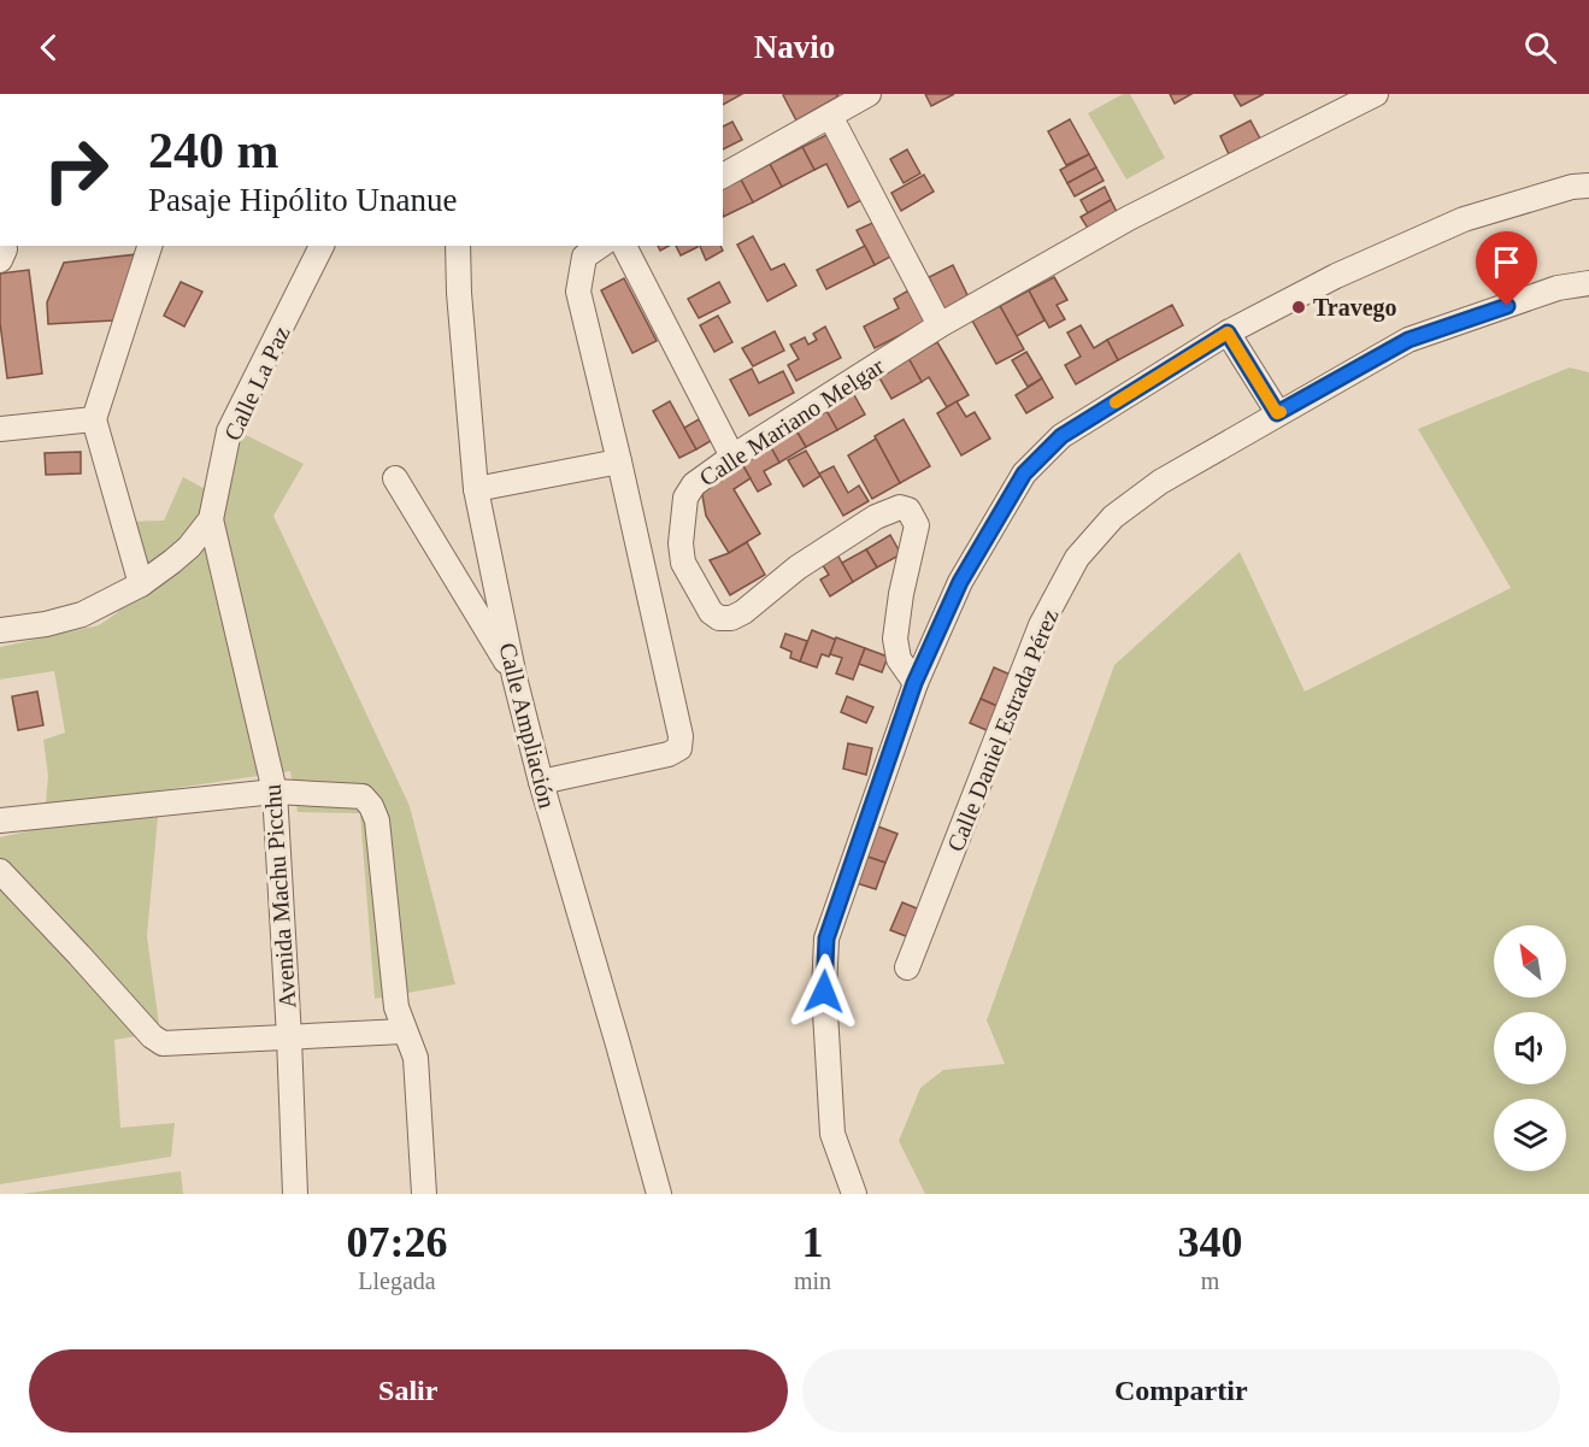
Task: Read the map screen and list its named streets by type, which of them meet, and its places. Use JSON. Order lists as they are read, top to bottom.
{
  "streets": {
    "street": [
      "Calle La Paz",
      "Calle Mariano Melgar",
      "Calle Ampliación",
      "Calle Daniel Estrada Pérez",
      "Avenida Machu Picchu"
    ]
  },
  "crossings": [
    ["Calle La Paz", "Avenida Machu Picchu"]
  ],
  "places": ["Travego"],
  "north": "top left",
  "page": {
    "header": "Navio",
    "turn": ["240 m", "Pasaje Hipólito Unanue"],
    "eta": [
      "07:26",
      "Llegada",
      "1",
      "min",
      "340",
      "m"
    ],
    "buttons": ["Salir", "Compartir"]
  }
}
